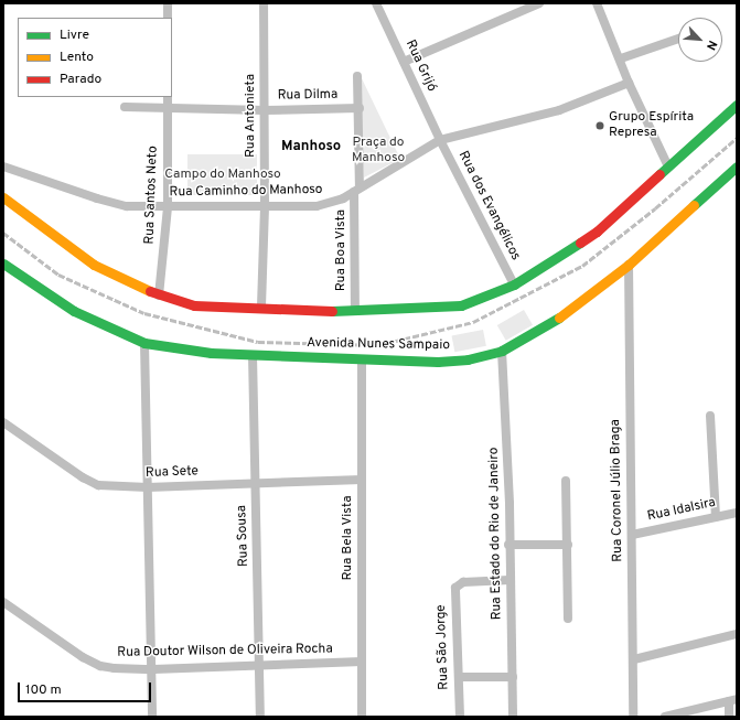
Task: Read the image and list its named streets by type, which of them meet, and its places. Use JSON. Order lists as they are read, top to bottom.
{
  "streets": {
    "street": [
      "Rua Grijó",
      "Rua Dilma",
      "Rua Antonieta",
      "Rua Caminho do Manhoso",
      "Rua Santos Neto",
      "Rua dos Evangélicos",
      "Rua Boa Vista",
      "Avenida Nunes Sampaio",
      "Rua Sete",
      "Rua Coronel Júlio Braga",
      "Rua Idalsira",
      "Rua Estado do Rio de Janeiro",
      "Rua Sousa",
      "Rua Bela Vista",
      "Rua São Jorge",
      "Rua Doutor Wilson de Oliveira Rocha"
    ]
  },
  "crossings": [
    ["Rua Grijó", "Rua Caminho do Manhoso"],
    ["Rua Grijó", "Rua dos Evangélicos"],
    ["Rua Dilma", "Rua Antonieta"],
    ["Rua Dilma", "Rua Santos Neto"],
    ["Rua Dilma", "Rua Boa Vista"],
    ["Rua Antonieta", "Rua Caminho do Manhoso"],
    ["Rua Caminho do Manhoso", "Rua Santos Neto"],
    ["Rua Caminho do Manhoso", "Rua dos Evangélicos"],
    ["Rua Caminho do Manhoso", "Rua Boa Vista"],
    ["Avenida Nunes Sampaio", "Rua Coronel Júlio Braga"],
    ["Avenida Nunes Sampaio", "Rua Estado do Rio de Janeiro"],
    ["Avenida Nunes Sampaio", "Rua Sousa"],
    ["Avenida Nunes Sampaio", "Rua Bela Vista"],
    ["Rua Sete", "Rua Sousa"],
    ["Rua Sete", "Rua Bela Vista"],
    ["Rua Coronel Júlio Braga", "Rua Idalsira"],
    ["Rua Estado do Rio de Janeiro", "Rua São Jorge"],
    ["Rua Sousa", "Rua Doutor Wilson de Oliveira Rocha"],
    ["Rua Bela Vista", "Rua Doutor Wilson de Oliveira Rocha"]
  ],
  "districts": ["Manhoso"],
  "parks": ["Praça do Manhoso", "Campo do Manhoso"],
  "places": ["Grupo Espírita Represa"],
  "legend": ["Livre", "Lento", "Parado"],
  "scale_bar": "100 m",
  "north": "bottom right"
}
